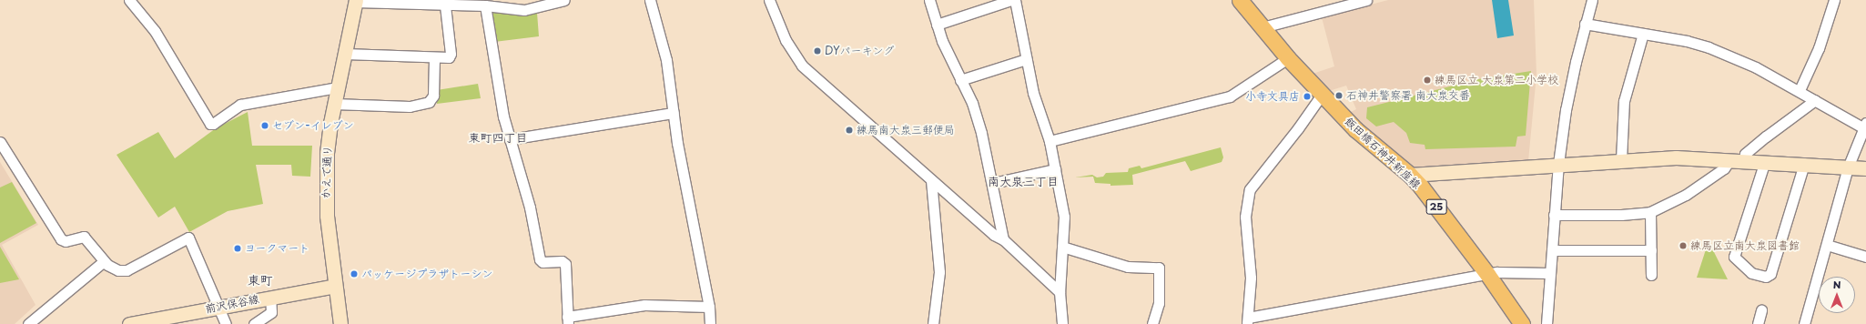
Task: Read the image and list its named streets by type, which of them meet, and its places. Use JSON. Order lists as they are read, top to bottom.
{
  "streets": {
    "main road": ["飯田橋石神井新座線", "25"],
    "street": ["かえで通り", "前沢保谷線"]
  },
  "crossings": [
    ["飯田橋石神井新座線", "25"],
    ["かえで通り", "前沢保谷線"]
  ],
  "districts": ["東町四丁目", "南大泉三丁目", "東町"],
  "places": [
    "DYパーキング",
    "練馬区立 大泉第二小学校",
    "石神井警察署 南大泉交番",
    "小寺文具店",
    "セブン-イレブン",
    "練馬南大泉三郵便局",
    "練馬区立南大泉図書館",
    "ヨークマート",
    "パッケージプラザトーシン"
  ],
  "north": "top"
}
